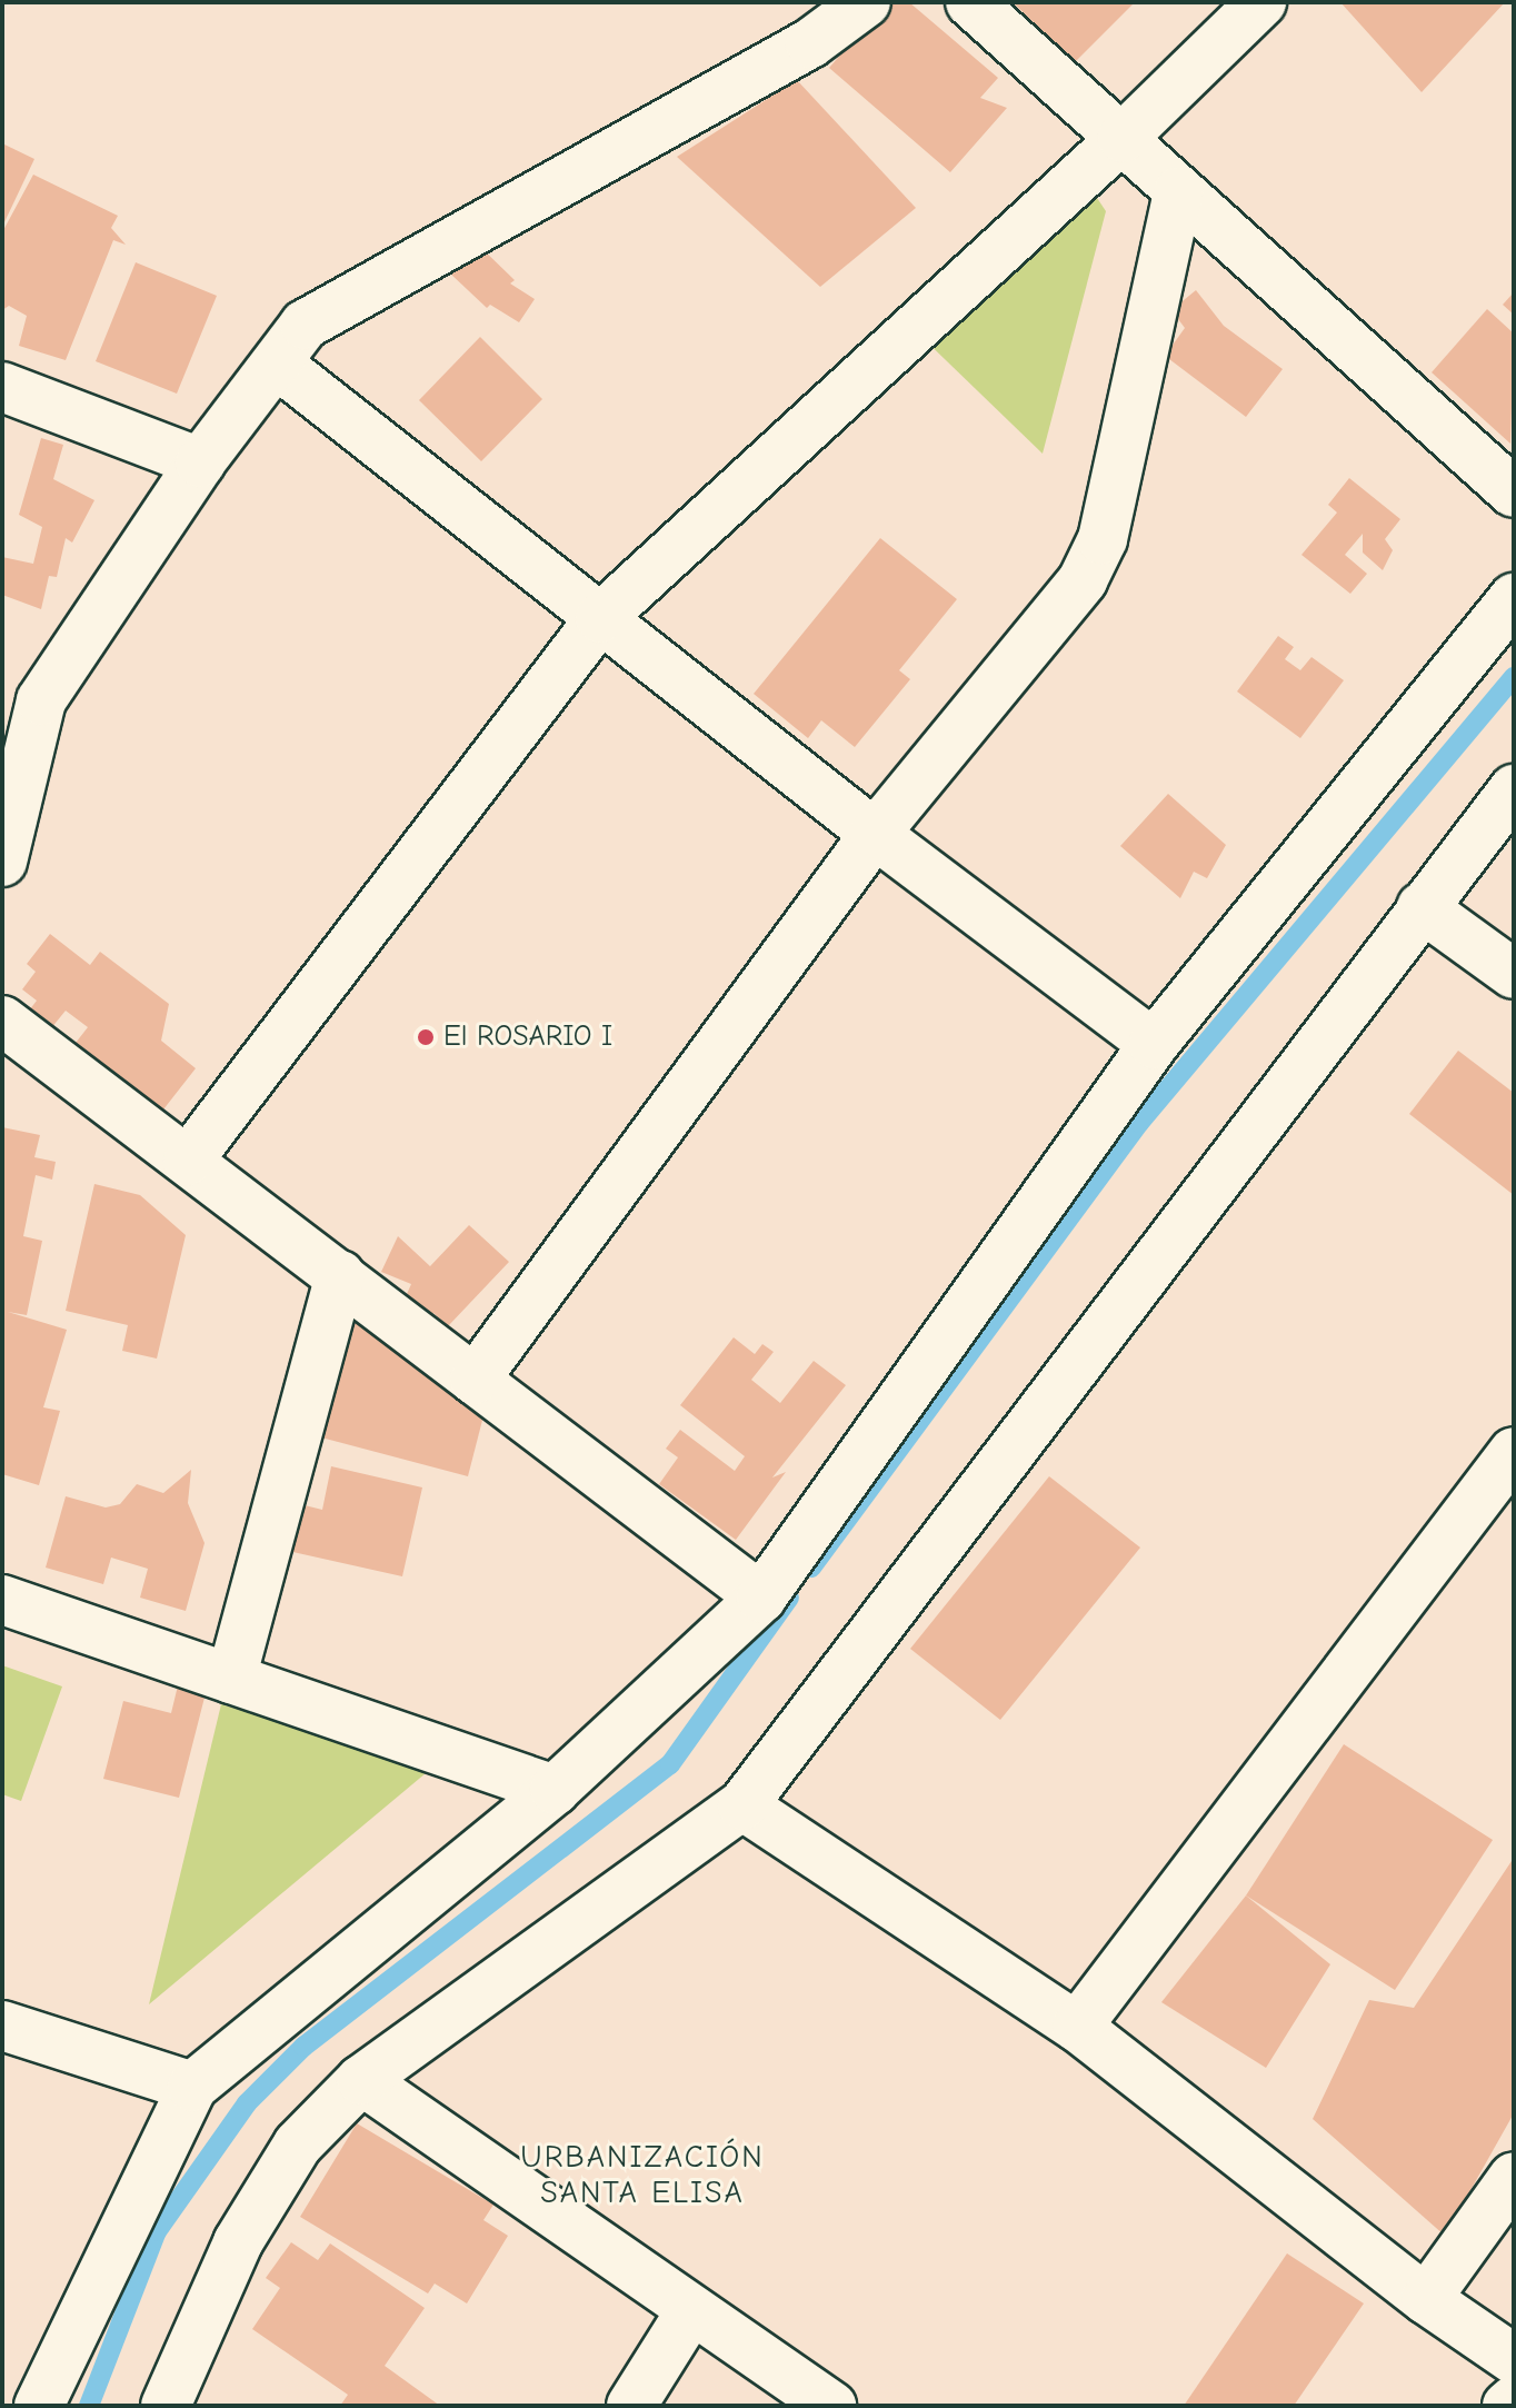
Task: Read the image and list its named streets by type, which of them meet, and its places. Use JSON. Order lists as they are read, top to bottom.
{
  "districts": ["URBANIZACIÓN SANTA ELISA"],
  "places": ["El ROSARIO I"]
}
